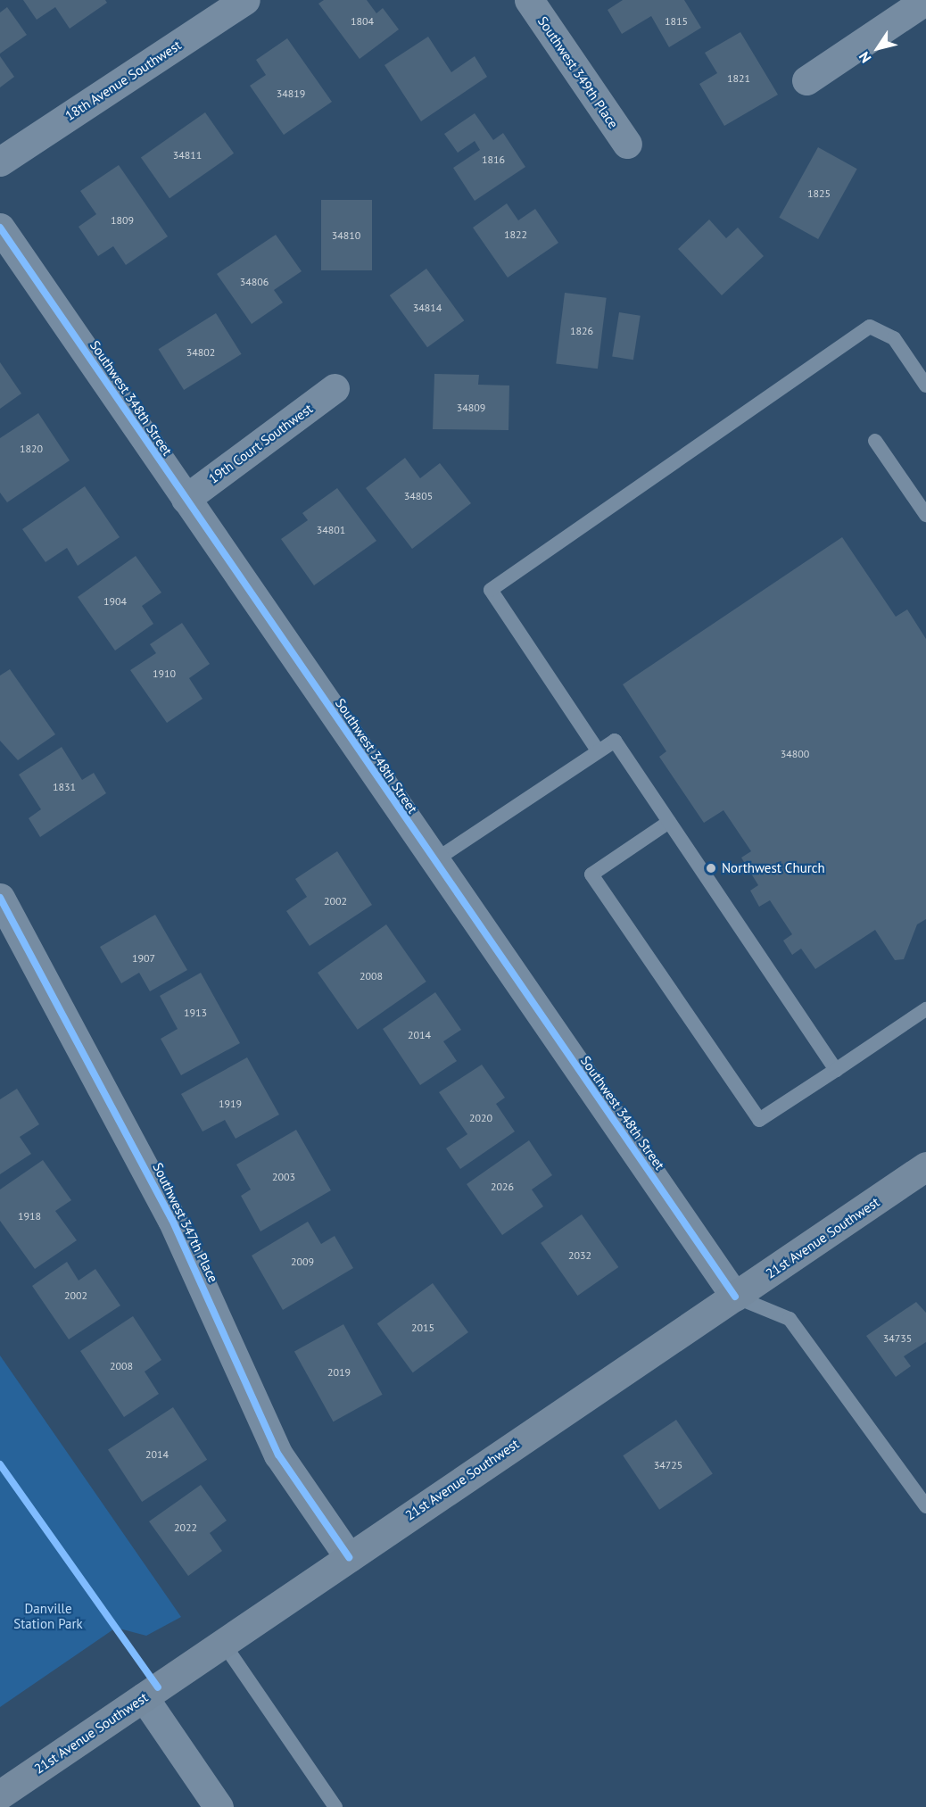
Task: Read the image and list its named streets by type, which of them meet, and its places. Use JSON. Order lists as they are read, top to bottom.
{
  "streets": {
    "main road": ["21st Avenue Southwest"],
    "street": [
      "Southwest 349th Place",
      "18th Avenue Southwest",
      "Southwest 348th Street",
      "19th Court Southwest",
      "Southwest 347th Place"
    ]
  },
  "crossings": [
    ["Southwest 348th Street", "19th Court Southwest"],
    ["Southwest 348th Street", "21st Avenue Southwest"],
    ["Southwest 347th Place", "21st Avenue Southwest"]
  ],
  "parks": ["Danville Station Park"],
  "places": ["Northwest Church"],
  "house_numbers": [
    "1804",
    "1815",
    "1821",
    "34819",
    "34811",
    "1816",
    "1825",
    "1809",
    "1822",
    "34810",
    "34806",
    "34814",
    "1826",
    "34802",
    "34809",
    "1820",
    "34805",
    "34801",
    "1904",
    "1910",
    "34800",
    "1831",
    "2002",
    "1907",
    "2008",
    "1913",
    "2014",
    "1919",
    "2020",
    "2003",
    "2026",
    "1918",
    "2032",
    "2009",
    "2002",
    "2015",
    "34735",
    "2008",
    "2019",
    "2014",
    "34725",
    "2022"
  ],
  "north": "bottom left"
}
